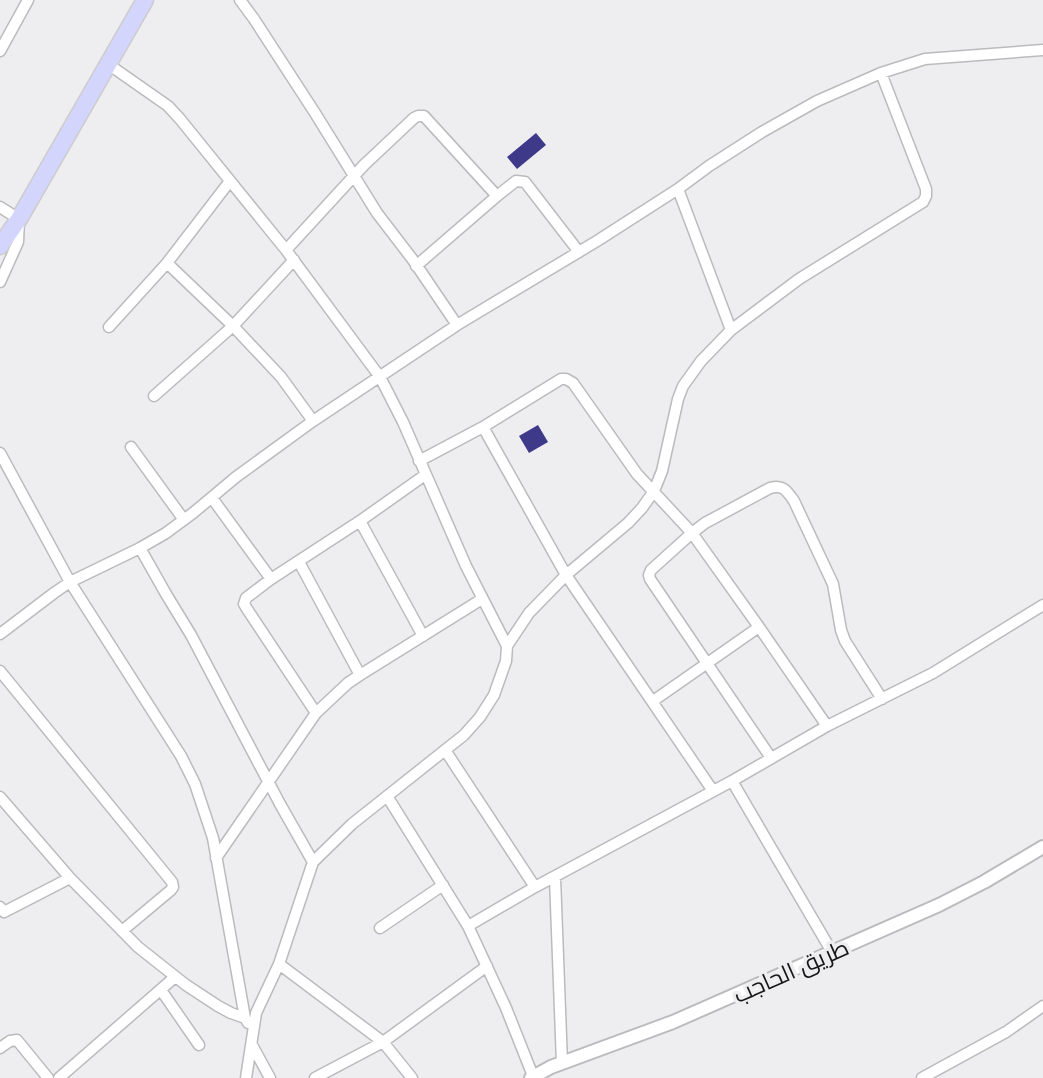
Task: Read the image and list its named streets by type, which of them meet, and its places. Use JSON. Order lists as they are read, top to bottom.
{
  "streets": {
    "street": ["طريق الحاجب"]
  }
}
